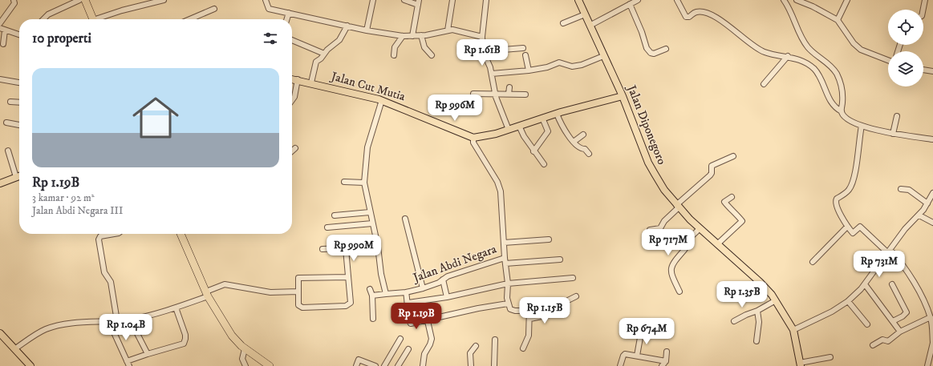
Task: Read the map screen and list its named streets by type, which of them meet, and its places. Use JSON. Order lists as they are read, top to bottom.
{
  "streets": {
    "main road": ["Jalan Cut Mutia", "Jalan Diponegoro"],
    "street": ["Jalan Abdi Negara"]
  },
  "crossings": [
    ["Jalan Cut Mutia", "Jalan Abdi Negara"]
  ],
  "page": {
    "heading": "10 properti",
    "price": [
      "Rp 1.61B",
      "Rp 996M",
      "Rp 717M",
      "Rp 990M",
      "Rp 731M",
      "Rp 1.35B",
      "Rp 1.15B",
      "Rp 1.19B",
      "Rp 1.04B",
      "Rp 674M"
    ],
    "list": [
      {
        "name": "Rp 1.19B",
        "note": "3 kamar · 92 m² · Jalan Abdi Negara III"
      }
    ]
  }
}
